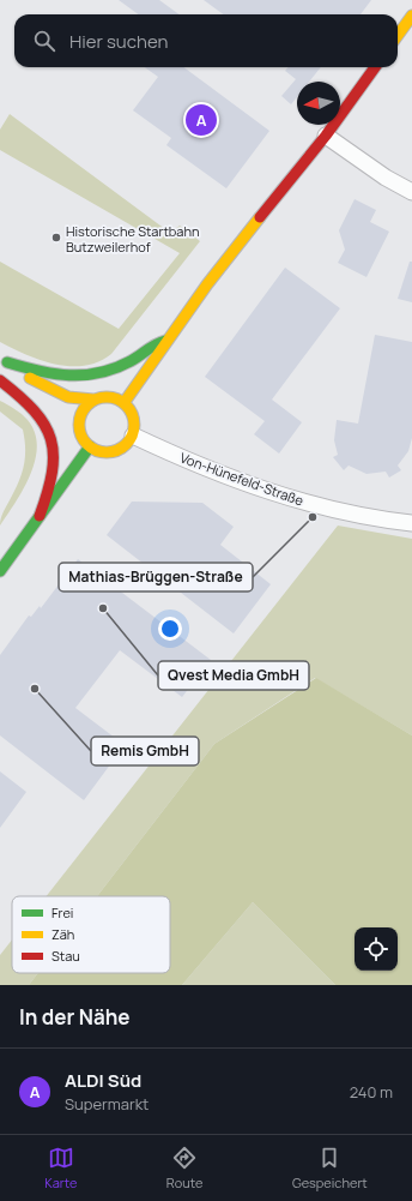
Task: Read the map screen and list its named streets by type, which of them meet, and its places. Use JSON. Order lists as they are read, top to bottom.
{
  "streets": {
    "street": ["Von-Hünefeld-Straße"]
  },
  "places": [
    "Historische Startbahn Butzweilerhof",
    "Mathias-Brüggen-Straße",
    "Qvest Media GmbH",
    "Remis GmbH"
  ],
  "legend": ["Frei", "Zäh", "Stau"],
  "north": "left",
  "page": {
    "search": "Hier suchen",
    "pins": "A",
    "heading": "In der Nähe",
    "list": [
      {
        "mark": "A",
        "name": "ALDI Süd",
        "note": "Supermarkt",
        "value": "240 m"
      }
    ],
    "nav": ["Karte", "Route", "Gespeichert"]
  }
}
